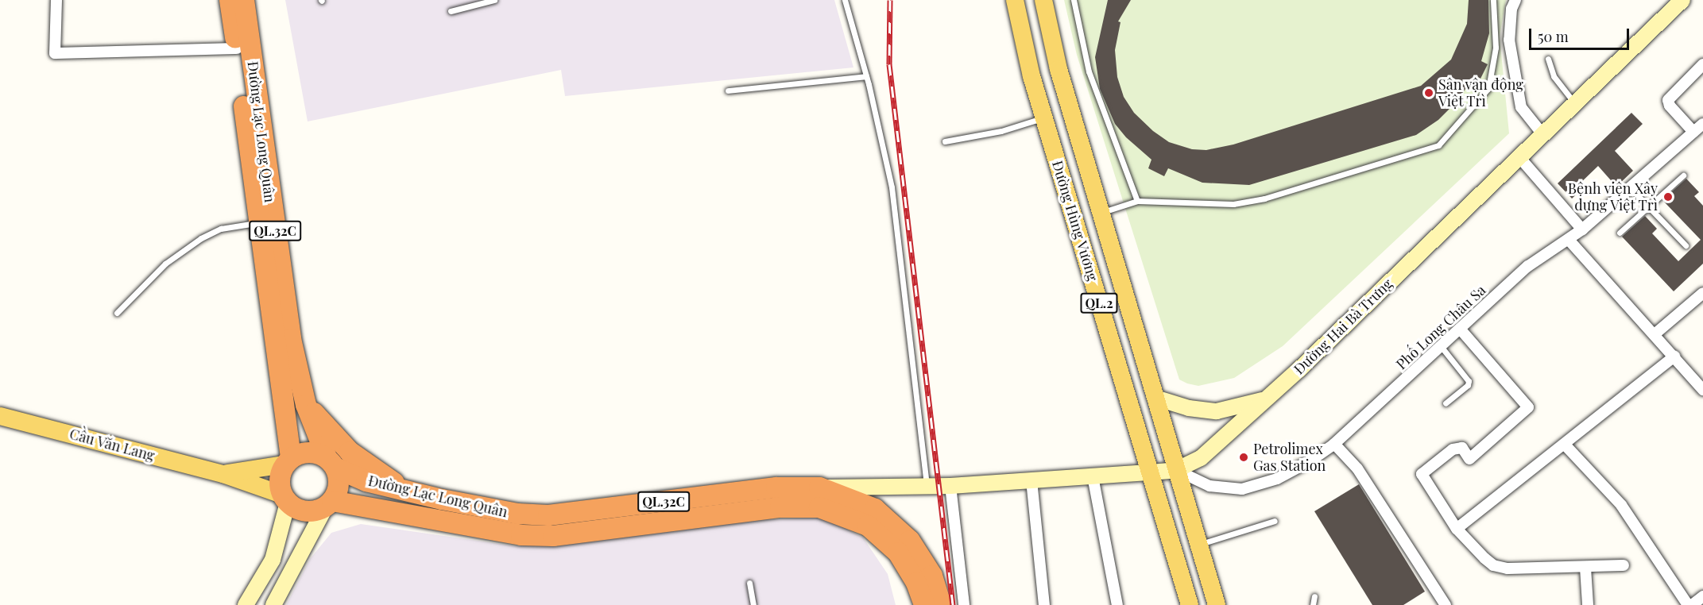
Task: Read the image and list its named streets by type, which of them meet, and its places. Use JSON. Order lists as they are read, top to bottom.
{
  "streets": {
    "highway": ["Đường Lạc Long Quân", "QL.32C"],
    "main road": ["Đường Hùng Vương", "QL.2", "Cầu Văn Lang"],
    "street": ["Đường Hai Bà Trưng", "Phố Long Châu Sa"]
  },
  "crossings": [
    ["Đường Lạc Long Quân", "QL.32C"],
    ["Đường Lạc Long Quân", "Đường Hai Bà Trưng"],
    ["Đường Lạc Long Quân", "Cầu Văn Lang"],
    ["Đường Hùng Vương", "Đường Hai Bà Trưng"],
    ["Đường Hùng Vương", "Phố Long Châu Sa"],
    ["QL.32C", "Cầu Văn Lang"],
    ["Đường Hai Bà Trưng", "Phố Long Châu Sa"]
  ],
  "places": ["Sân vận động Việt Trì", "Bệnh viện Xây dựng Việt Trì", "Petrolimex Gas Station"],
  "scale_bar": "50 m"
}
